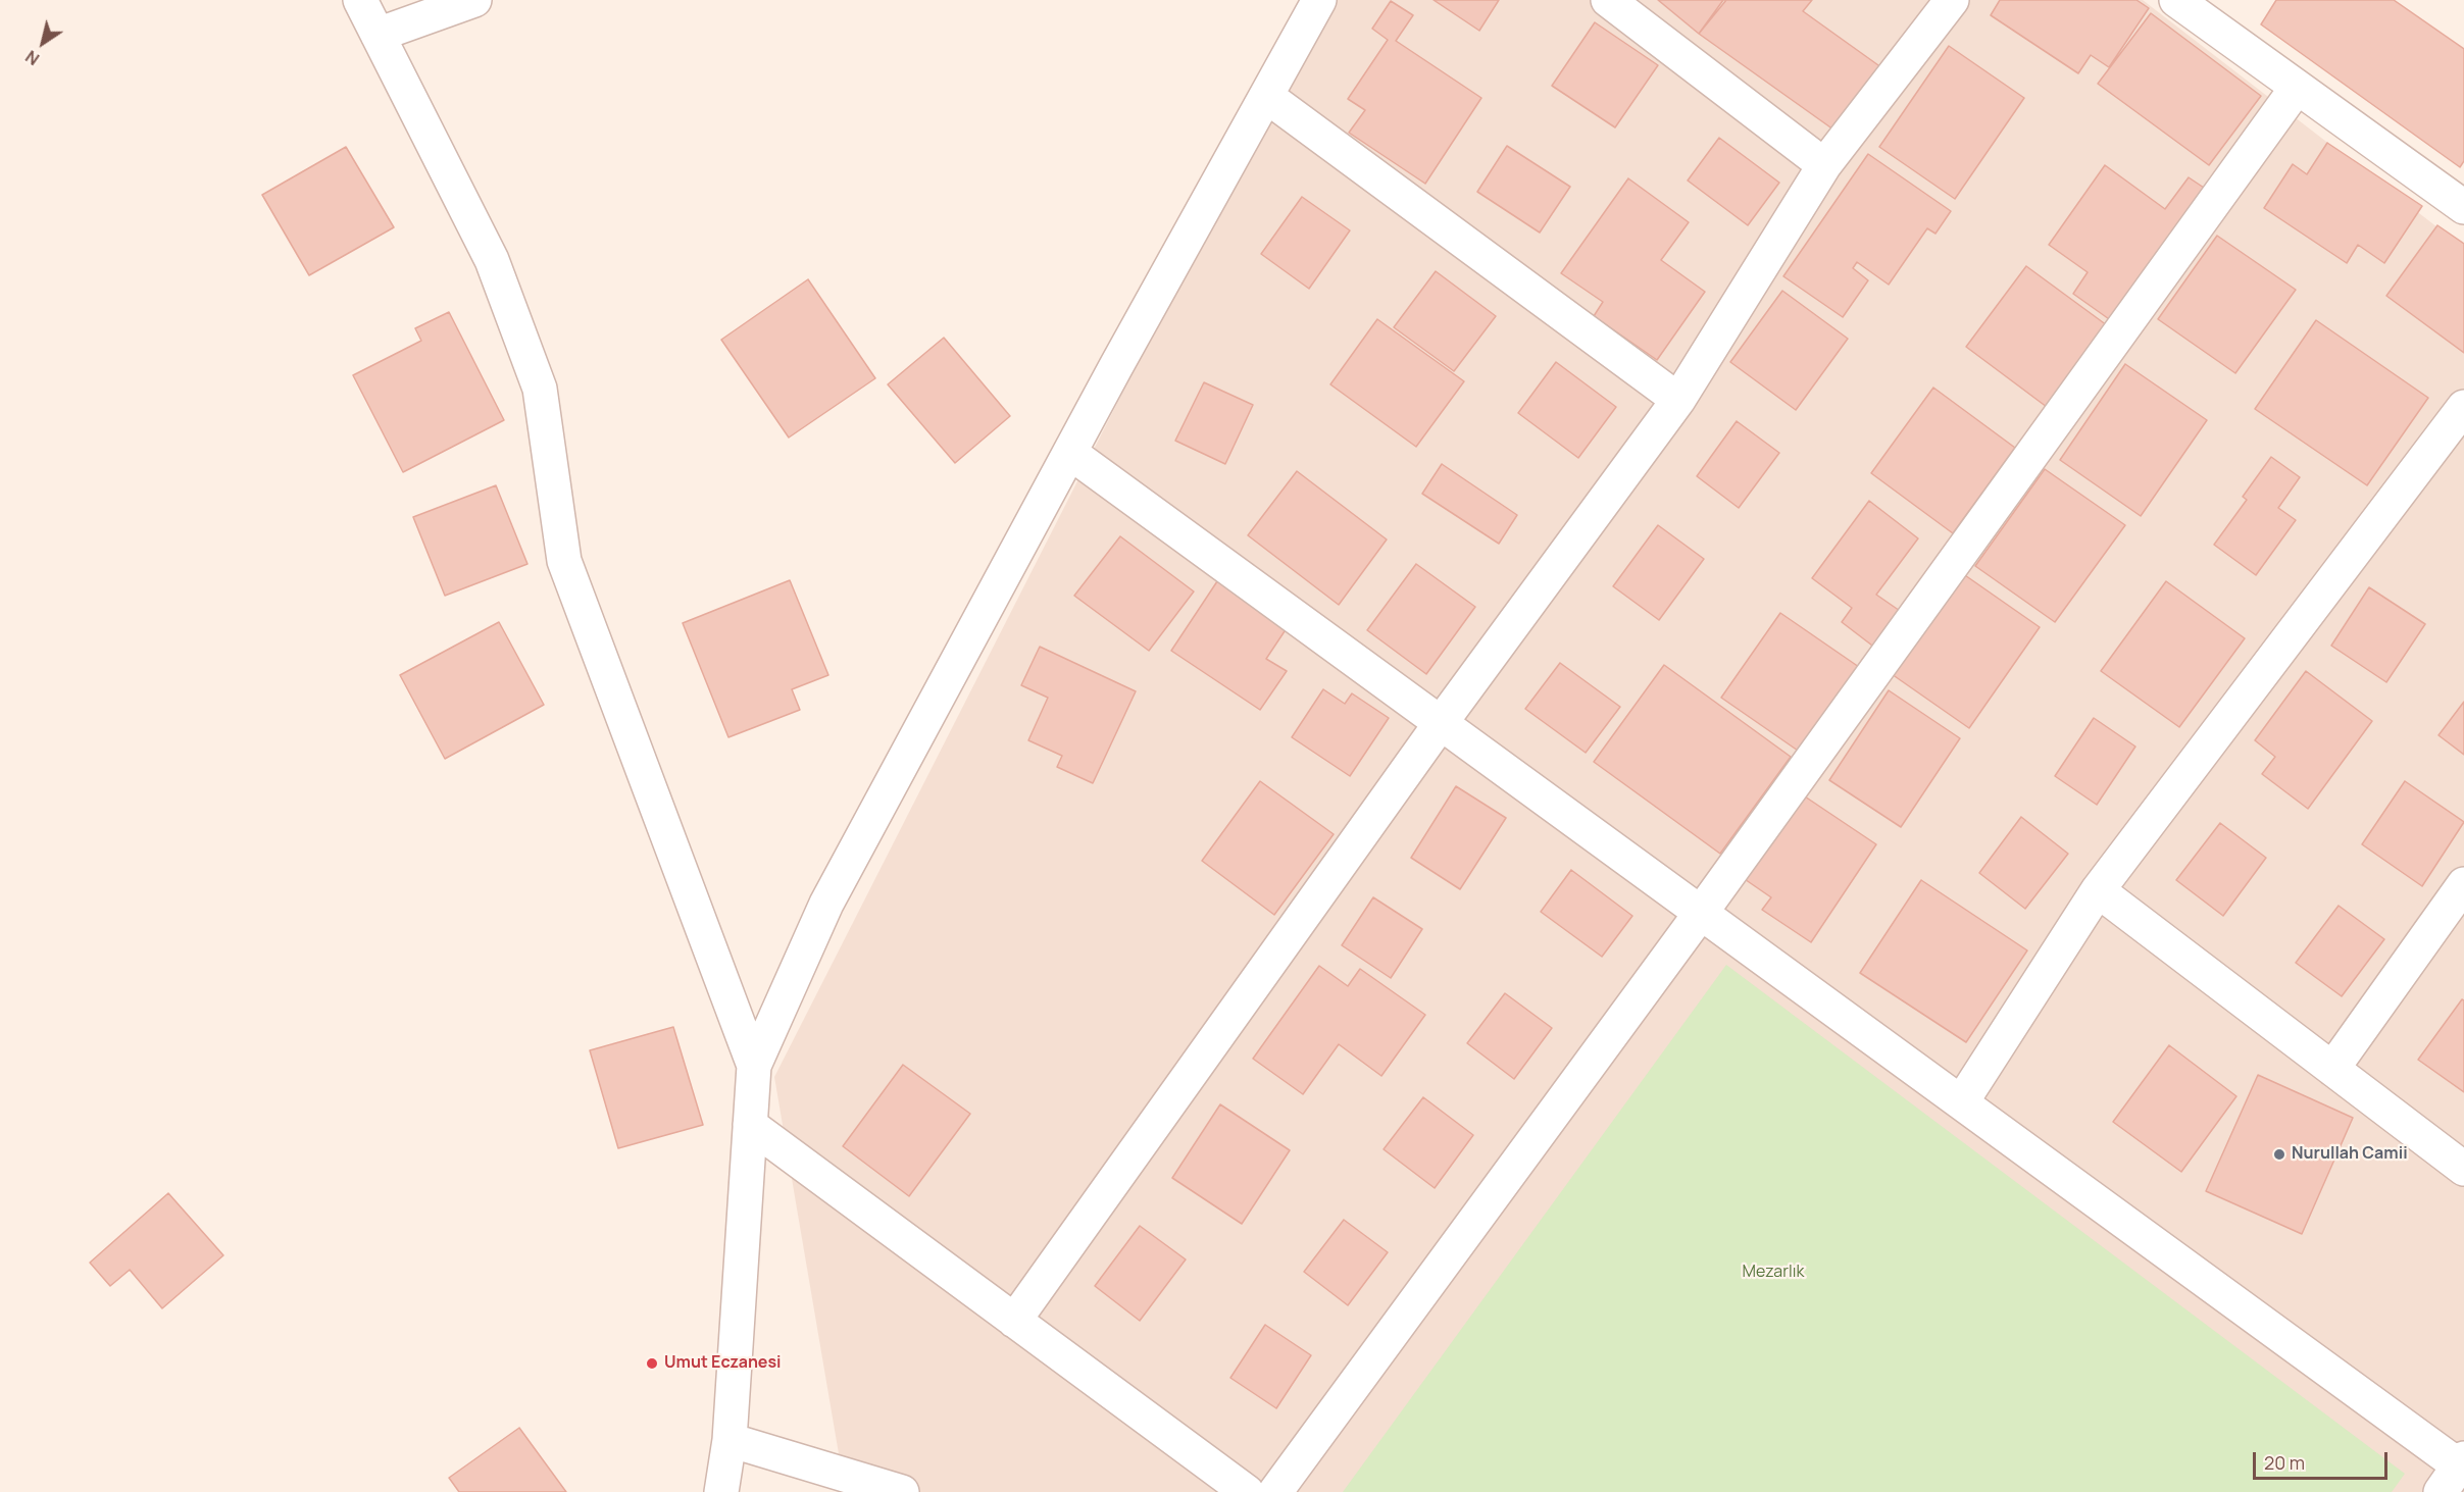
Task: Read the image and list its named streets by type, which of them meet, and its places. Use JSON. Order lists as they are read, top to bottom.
{
  "parks": ["Mezarlık"],
  "places": ["Nurullah Camii", "Umut Eczanesi"],
  "scale_bar": "20 m",
  "north": "bottom left"
}
